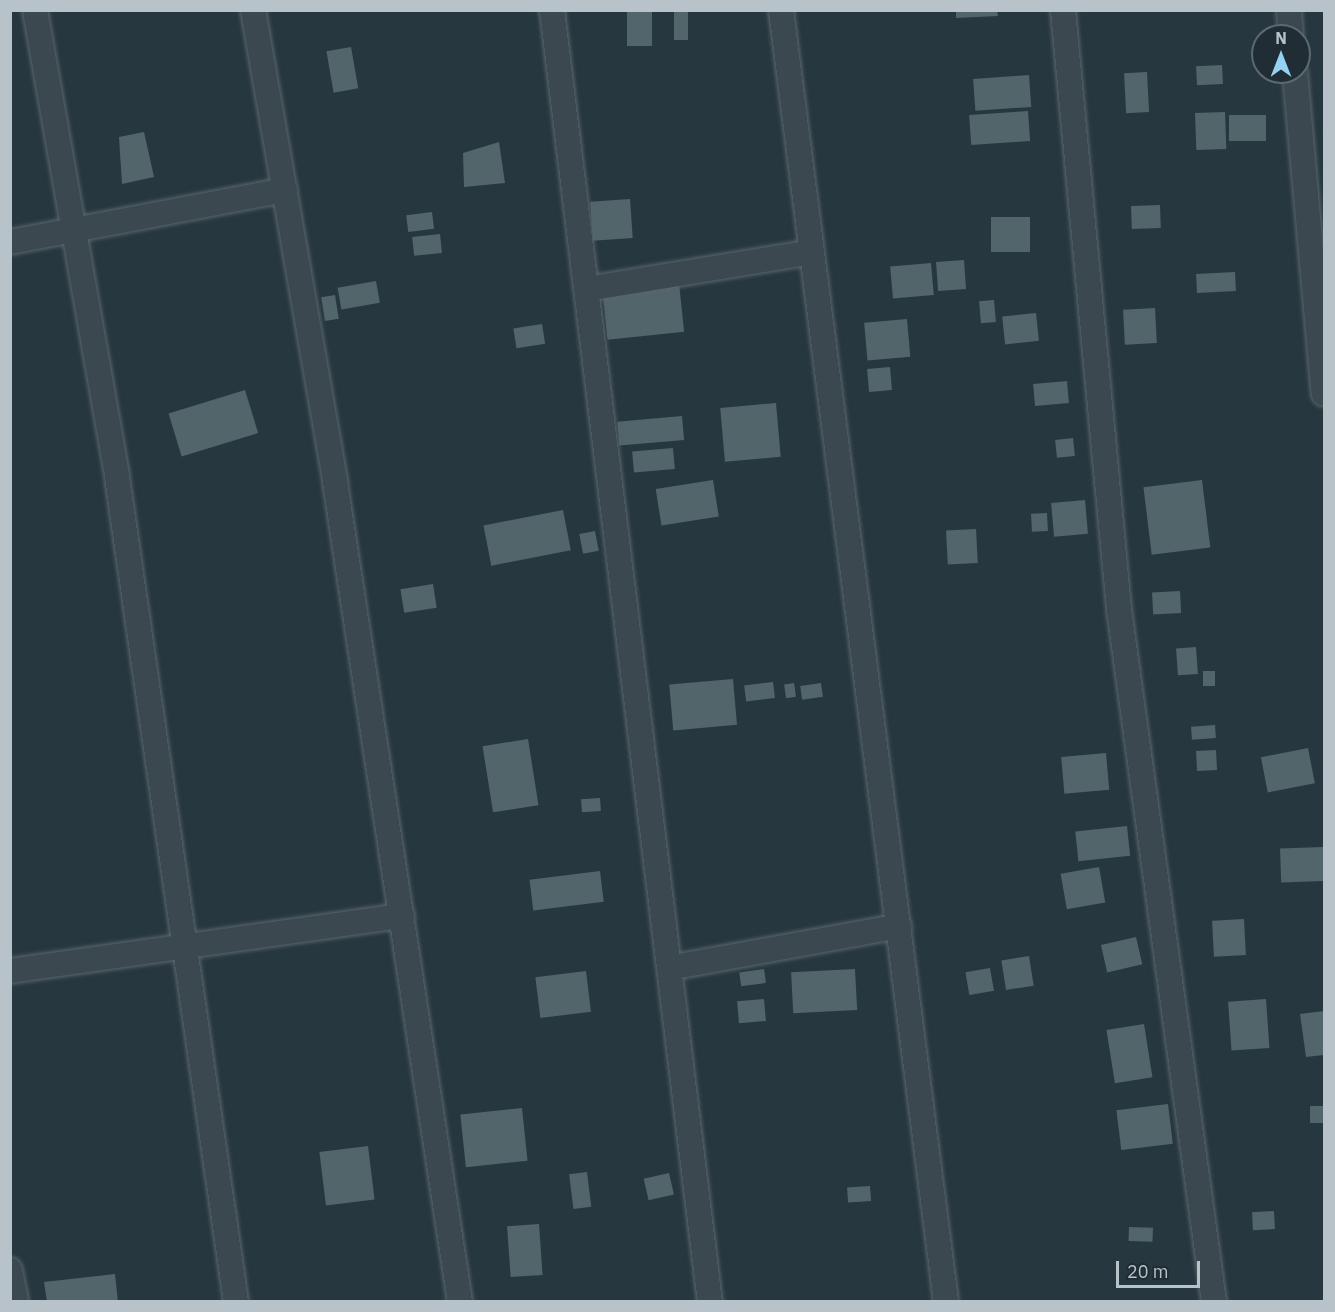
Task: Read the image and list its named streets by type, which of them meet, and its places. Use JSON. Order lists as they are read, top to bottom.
{
  "scale_bar": "20 m",
  "north": "top"
}
